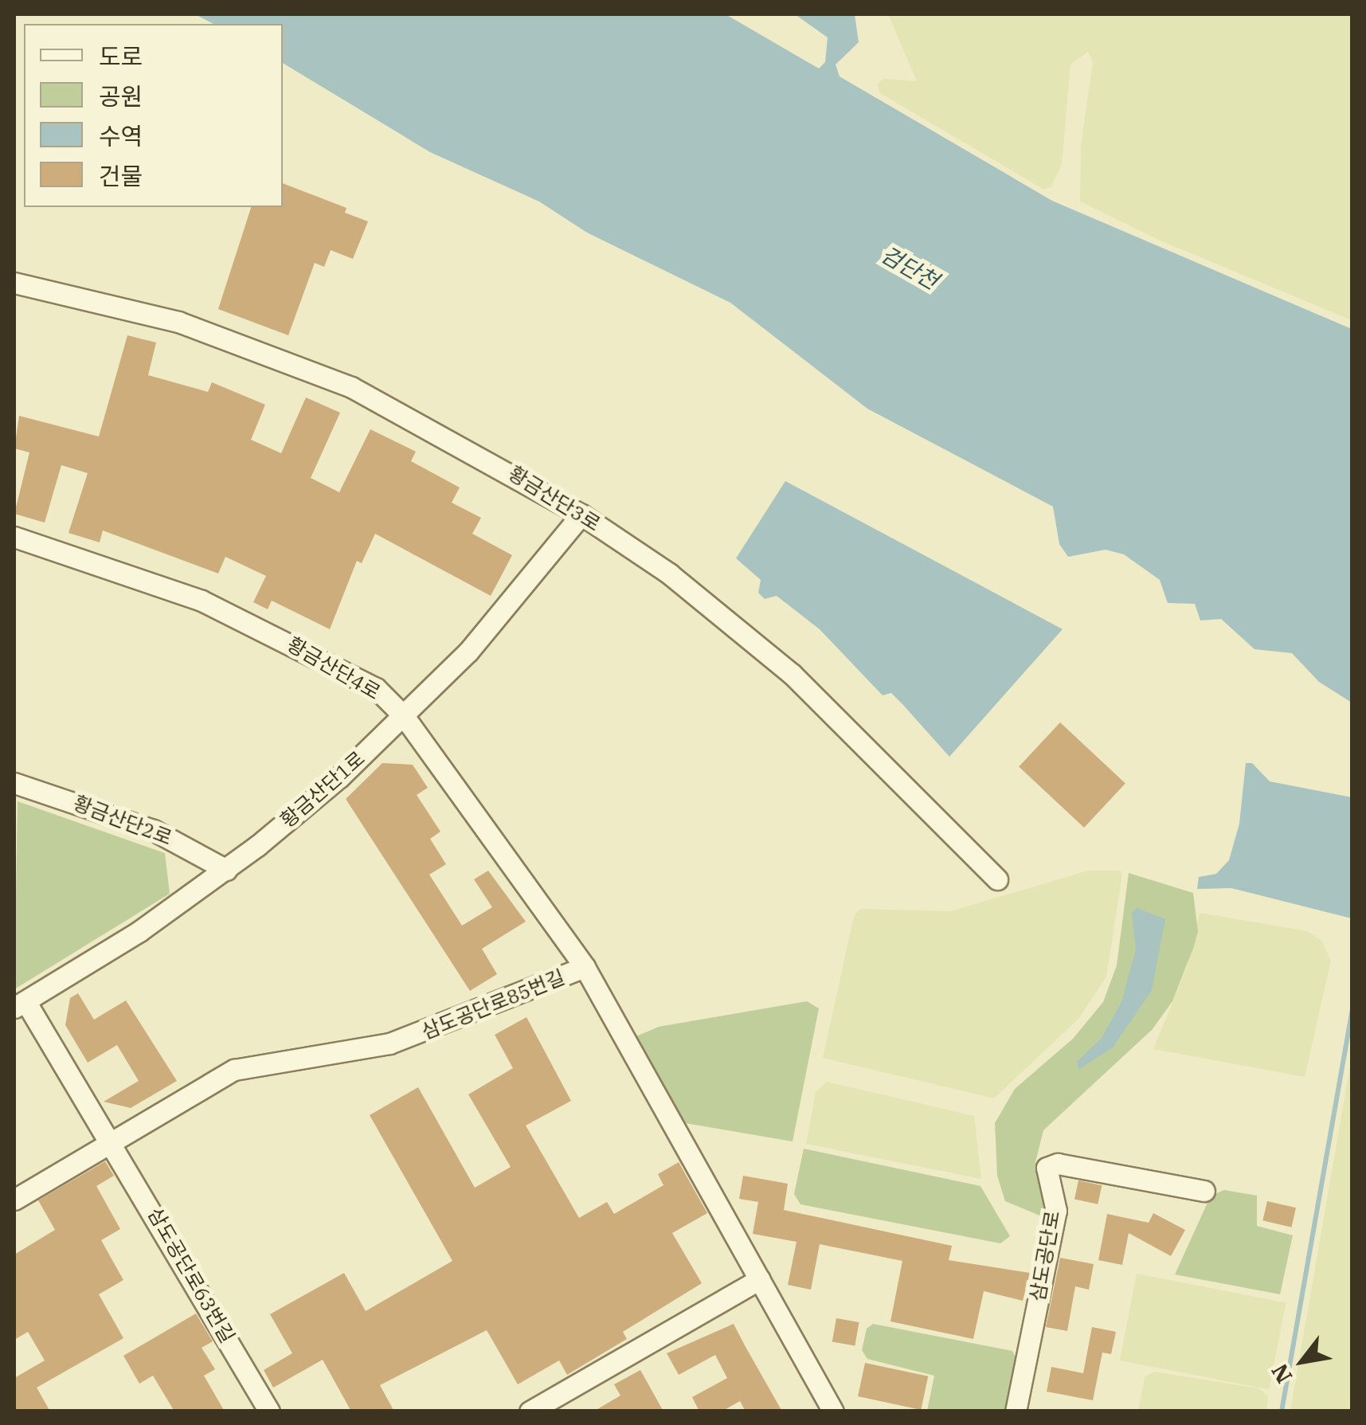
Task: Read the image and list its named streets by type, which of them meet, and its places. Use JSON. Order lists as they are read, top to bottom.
{
  "streets": {
    "street": [
      "황금산단3로",
      "황금산단4로",
      "황금산단1로",
      "황금산단2로",
      "삼도공단로85번길",
      "삼도공단로",
      "삼도공단로63번길"
    ]
  },
  "crossings": [
    ["황금산단3로", "황금산단1로"],
    ["황금산단4로", "황금산단1로"],
    ["황금산단4로", "삼도공단로85번길"],
    ["황금산단1로", "황금산단2로"],
    ["황금산단1로", "삼도공단로63번길"],
    ["삼도공단로85번길", "삼도공단로63번길"]
  ],
  "water": ["검단천"],
  "legend": [
    "도로",
    "공원",
    "수역",
    "건물"
  ],
  "north": "bottom left"
}
